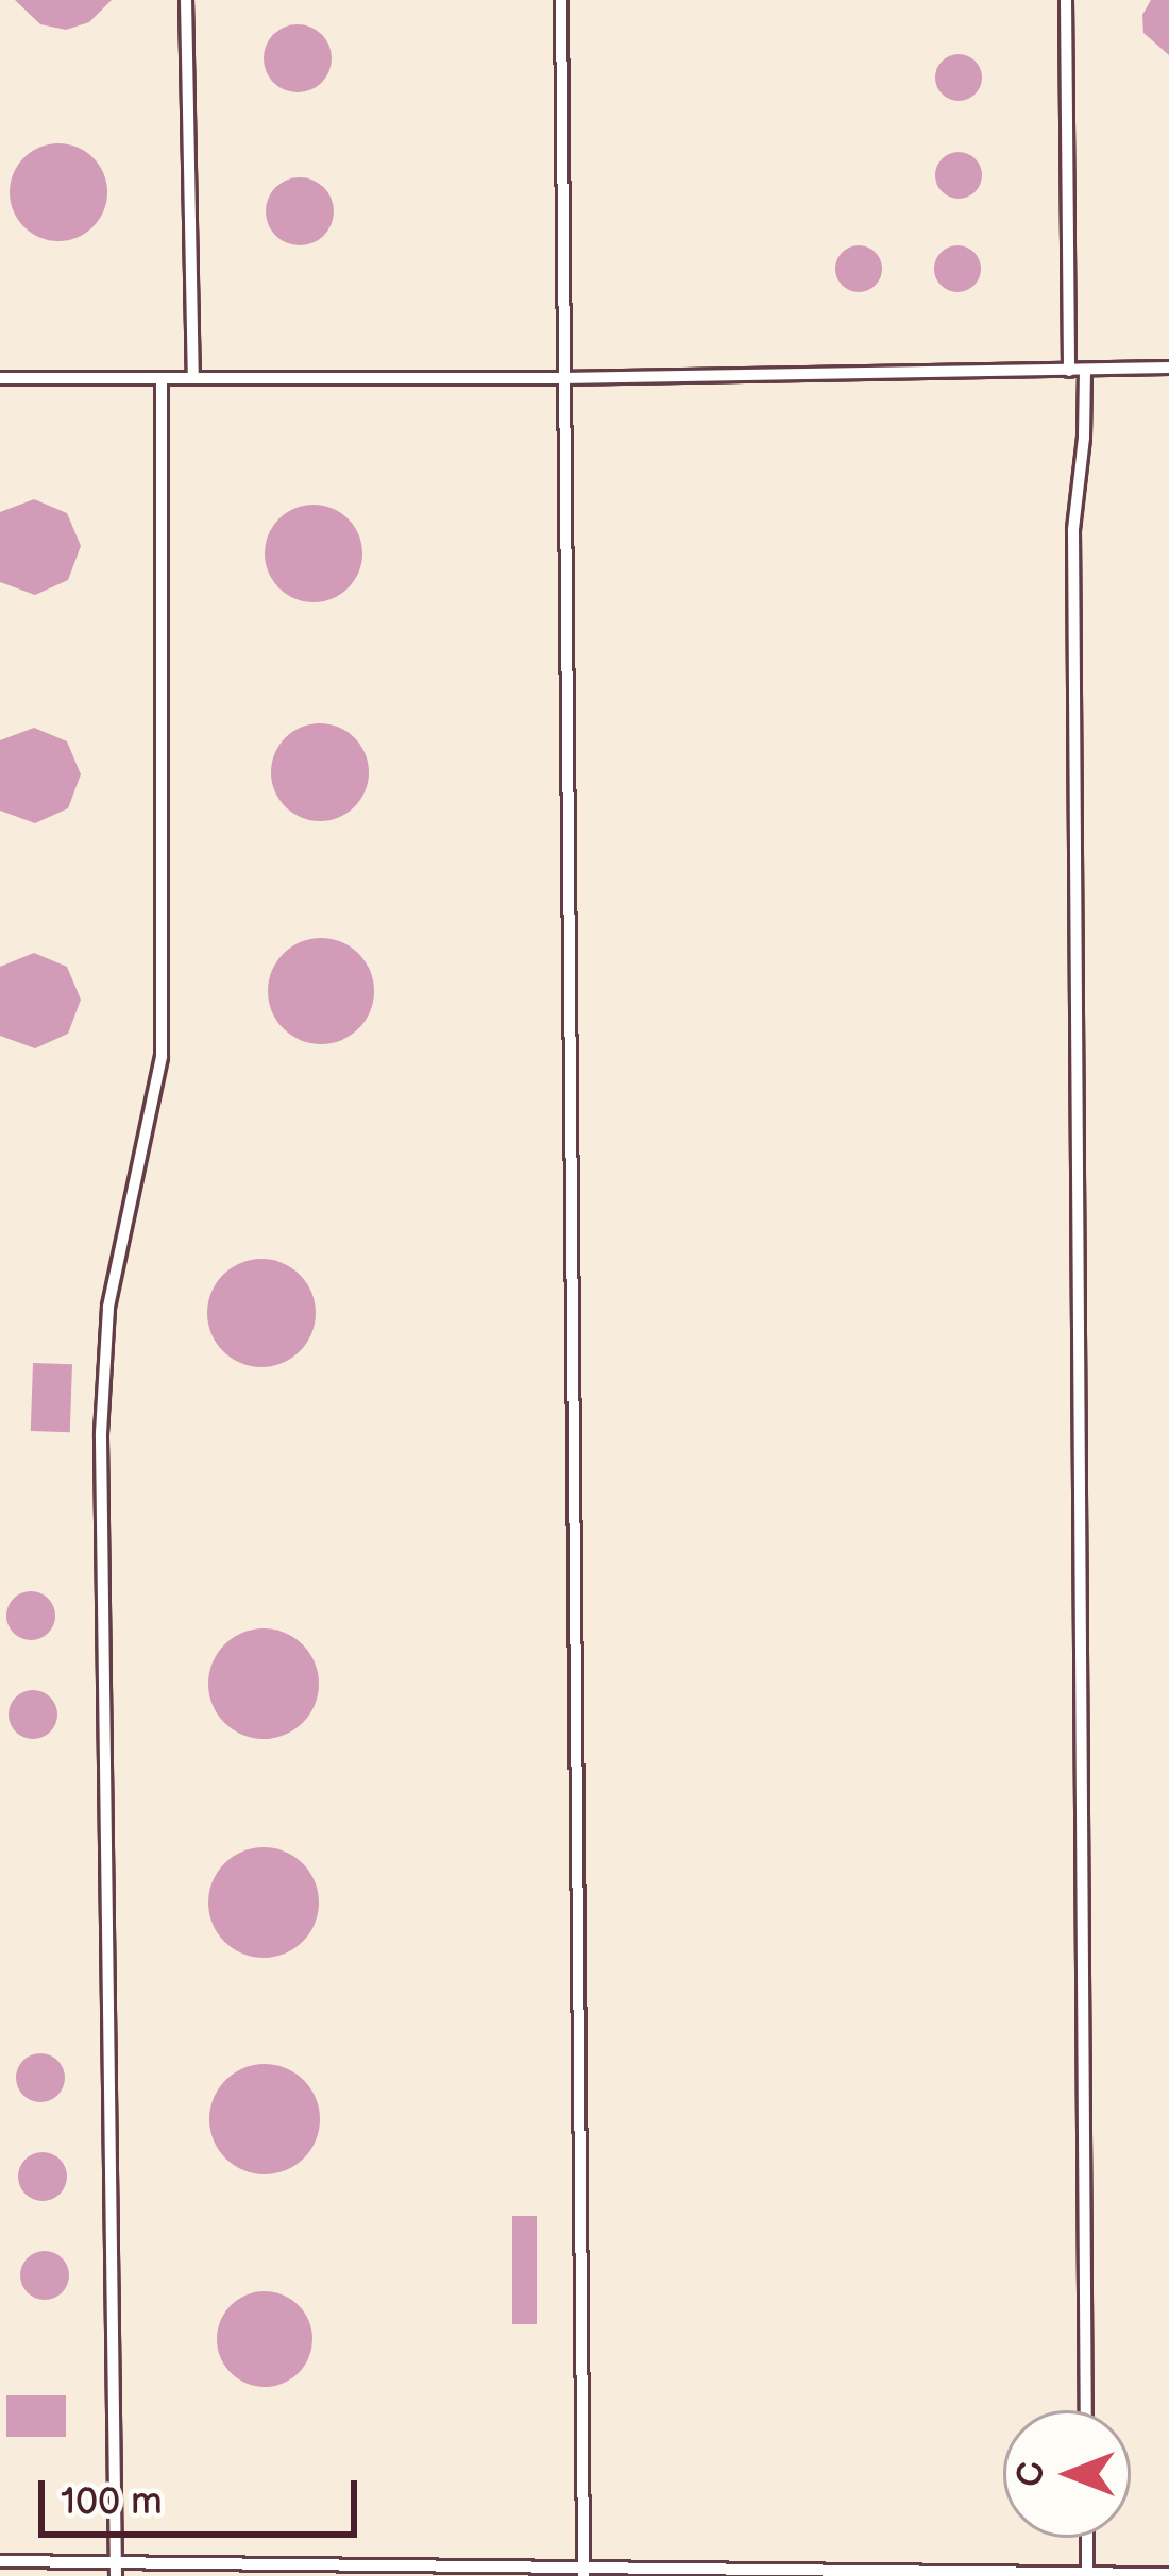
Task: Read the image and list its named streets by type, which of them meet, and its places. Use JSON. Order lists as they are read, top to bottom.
{
  "scale_bar": "100 m",
  "north": "left"
}
